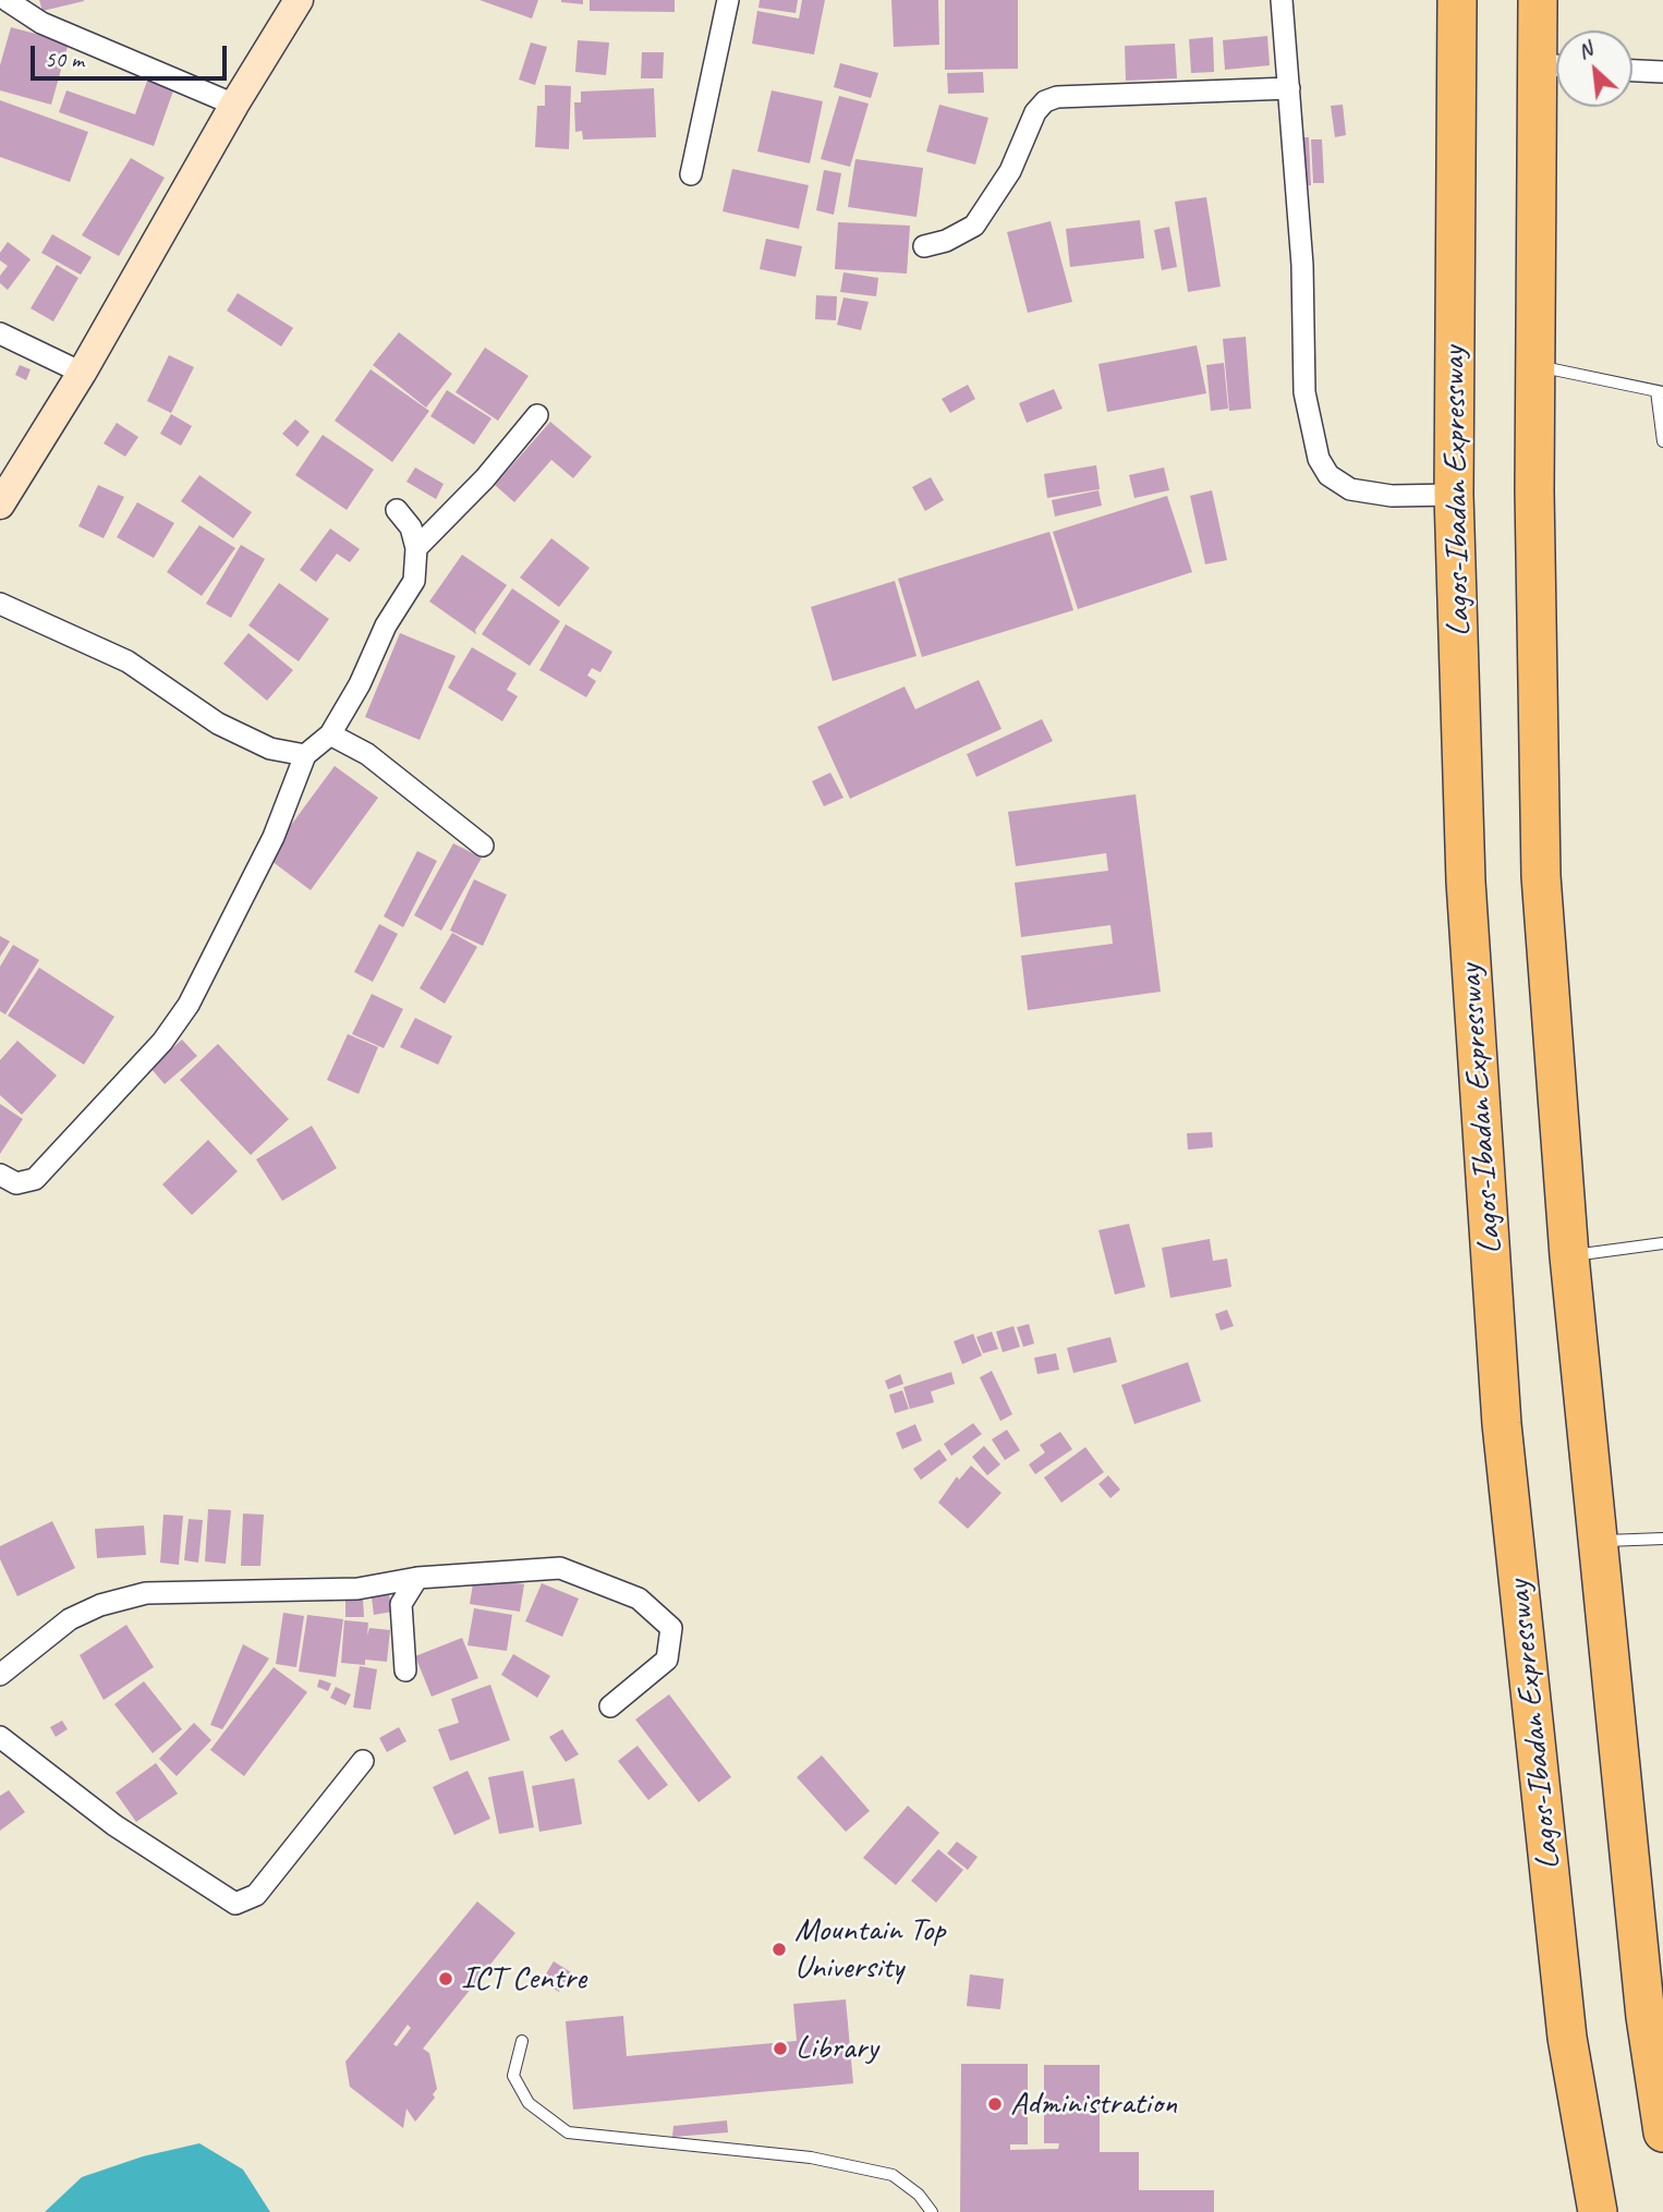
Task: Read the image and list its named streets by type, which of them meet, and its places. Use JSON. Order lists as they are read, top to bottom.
{
  "streets": {
    "highway": ["Lagos-Ibadan Expressway"]
  },
  "places": [
    "Mountain Top University",
    "ICT Centre",
    "Library",
    "Administration"
  ],
  "scale_bar": "50 m",
  "north": "top left"
}
